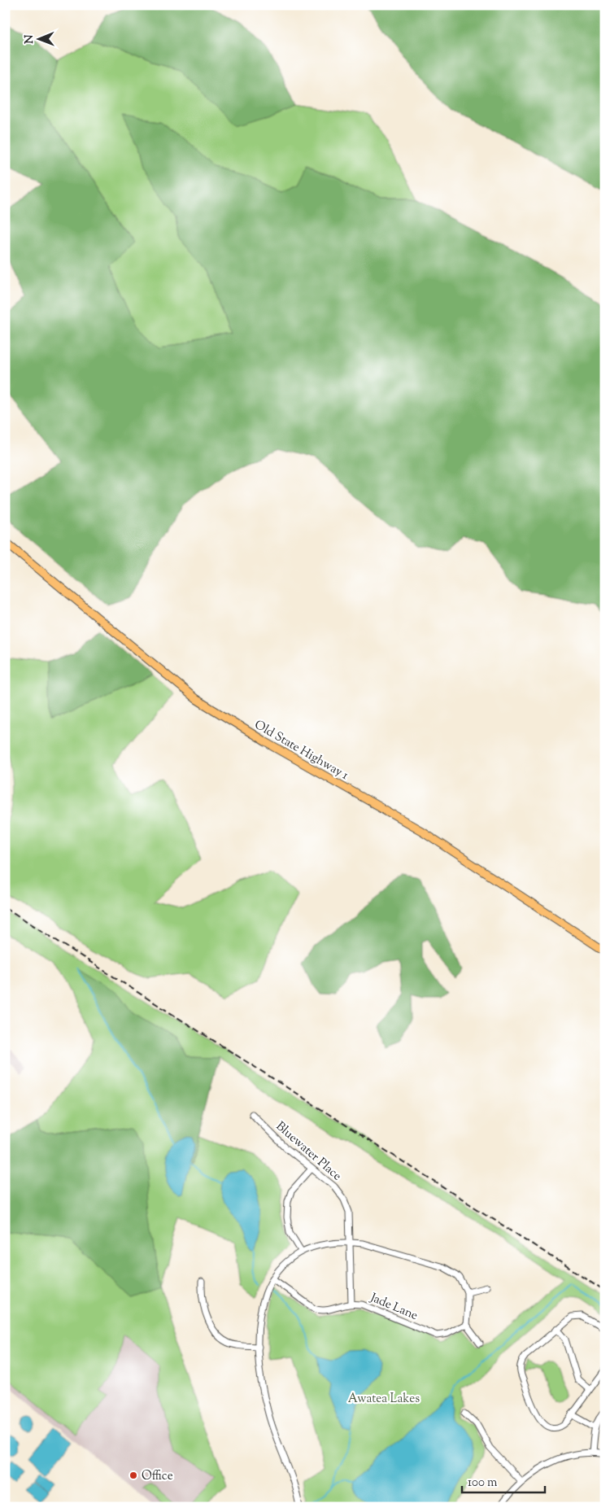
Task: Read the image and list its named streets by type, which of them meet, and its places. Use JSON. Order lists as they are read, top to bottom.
{
  "streets": {
    "main road": ["Old State Highway 1"],
    "street": ["Bluewater Place", "Jade Lane"]
  },
  "crossings": [
    ["Bluewater Place", "Jade Lane"]
  ],
  "parks": ["Awatea Lakes"],
  "places": ["Office"],
  "scale_bar": "100 m",
  "north": "left"
}
